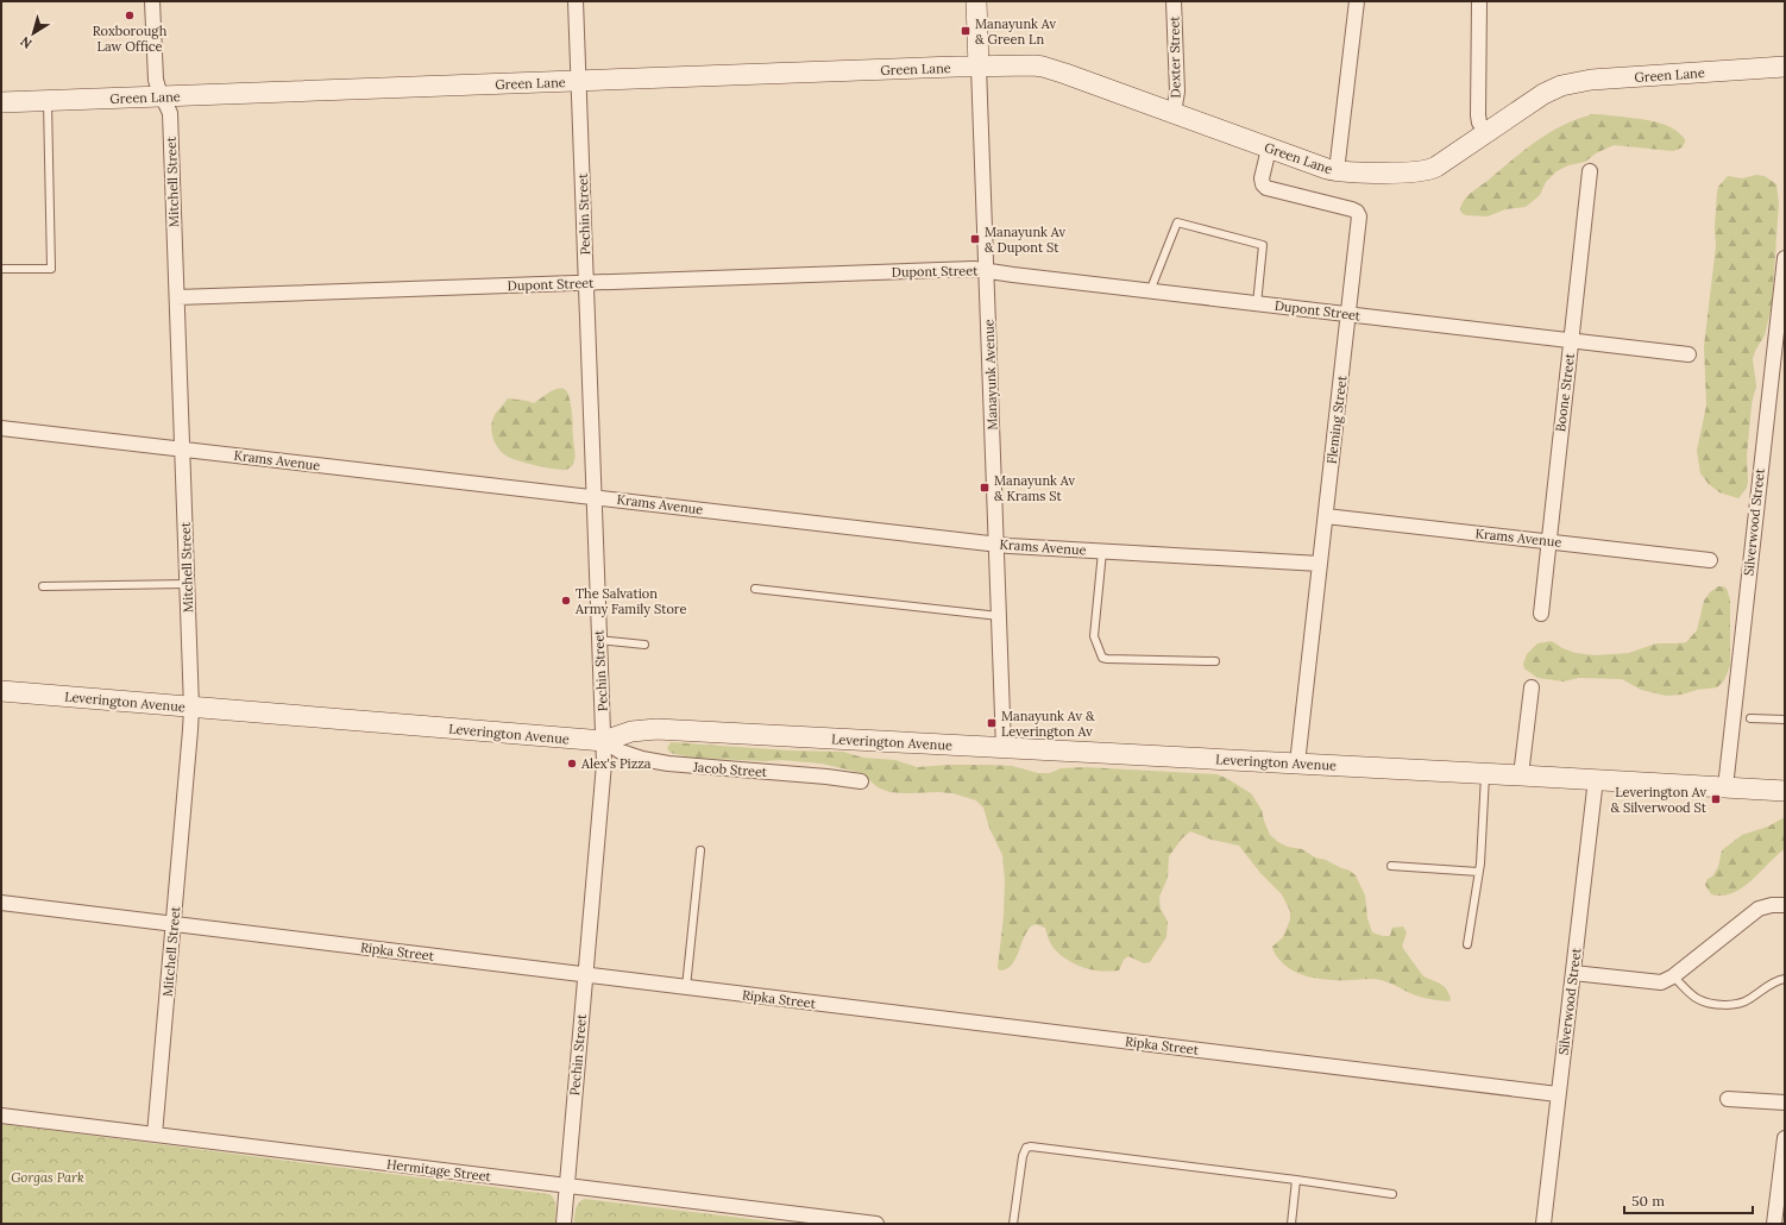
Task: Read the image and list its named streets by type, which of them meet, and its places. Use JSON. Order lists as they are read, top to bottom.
{
  "streets": {
    "street": [
      "Dexter Street",
      "Green Lane",
      "Mitchell Street",
      "Pechin Street",
      "Dupont Street",
      "Manayunk Avenue",
      "Boone Street",
      "Fleming Street",
      "Krams Avenue",
      "Silverwood Street",
      "Leverington Avenue",
      "Jacob Street",
      "Ripka Street",
      "Hermitage Street"
    ]
  },
  "crossings": [
    ["Dexter Street", "Green Lane"],
    ["Green Lane", "Mitchell Street"],
    ["Green Lane", "Pechin Street"],
    ["Green Lane", "Manayunk Avenue"],
    ["Green Lane", "Fleming Street"],
    ["Mitchell Street", "Dupont Street"],
    ["Mitchell Street", "Krams Avenue"],
    ["Mitchell Street", "Leverington Avenue"],
    ["Mitchell Street", "Ripka Street"],
    ["Mitchell Street", "Hermitage Street"],
    ["Pechin Street", "Dupont Street"],
    ["Pechin Street", "Krams Avenue"],
    ["Pechin Street", "Leverington Avenue"],
    ["Pechin Street", "Jacob Street"],
    ["Pechin Street", "Ripka Street"],
    ["Pechin Street", "Hermitage Street"],
    ["Dupont Street", "Manayunk Avenue"],
    ["Dupont Street", "Boone Street"],
    ["Dupont Street", "Fleming Street"],
    ["Manayunk Avenue", "Krams Avenue"],
    ["Manayunk Avenue", "Leverington Avenue"],
    ["Boone Street", "Krams Avenue"],
    ["Fleming Street", "Krams Avenue"],
    ["Fleming Street", "Leverington Avenue"],
    ["Silverwood Street", "Leverington Avenue"],
    ["Silverwood Street", "Ripka Street"],
    ["Leverington Avenue", "Jacob Street"]
  ],
  "parks": ["Gorgas Park"],
  "places": {
    "other": ["Roxborough Law Office", "The Salvation Army Family Store", "Alex's Pizza"],
    "transit": [
      "Manayunk Av & Green Ln",
      "Manayunk Av & Dupont St",
      "Manayunk Av & Krams St",
      "Manayunk Av & Leverington Av",
      "Leverington Av & Silverwood St"
    ]
  },
  "scale_bar": "50 m",
  "north": "bottom left"
}
